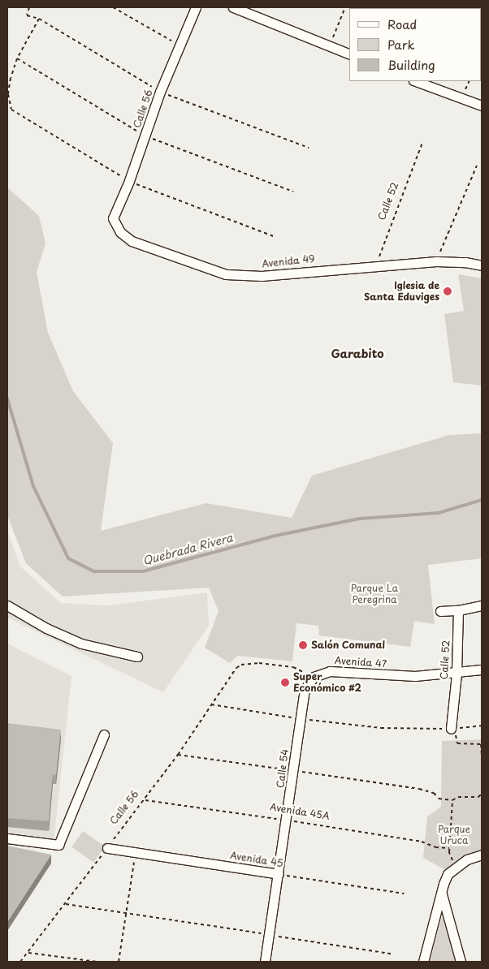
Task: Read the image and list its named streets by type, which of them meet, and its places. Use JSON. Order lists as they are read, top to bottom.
{
  "streets": {
    "street": [
      "Calle 56",
      "Calle 52",
      "Avenida 49",
      "Avenida 47",
      "Calle 54",
      "Avenida 45"
    ],
    "path": ["Avenida 45A"]
  },
  "crossings": [
    ["Calle 56", "Avenida 49"],
    ["Calle 56", "Avenida 47"],
    ["Calle 56", "Calle 54"],
    ["Calle 56", "Avenida 45A"],
    ["Calle 56", "Avenida 45"],
    ["Calle 52", "Avenida 49"],
    ["Calle 52", "Avenida 47"],
    ["Avenida 47", "Calle 54"],
    ["Calle 54", "Avenida 45A"],
    ["Calle 54", "Avenida 45"]
  ],
  "districts": ["Garabito"],
  "water": ["Quebrada Rivera"],
  "parks": ["Parque La Peregrina", "Parque Uruca"],
  "places": ["Iglesia de Santa Eduviges", "Salón Comunal", "Super Económico #2"],
  "legend": ["Road", "Park", "Building"]
}
